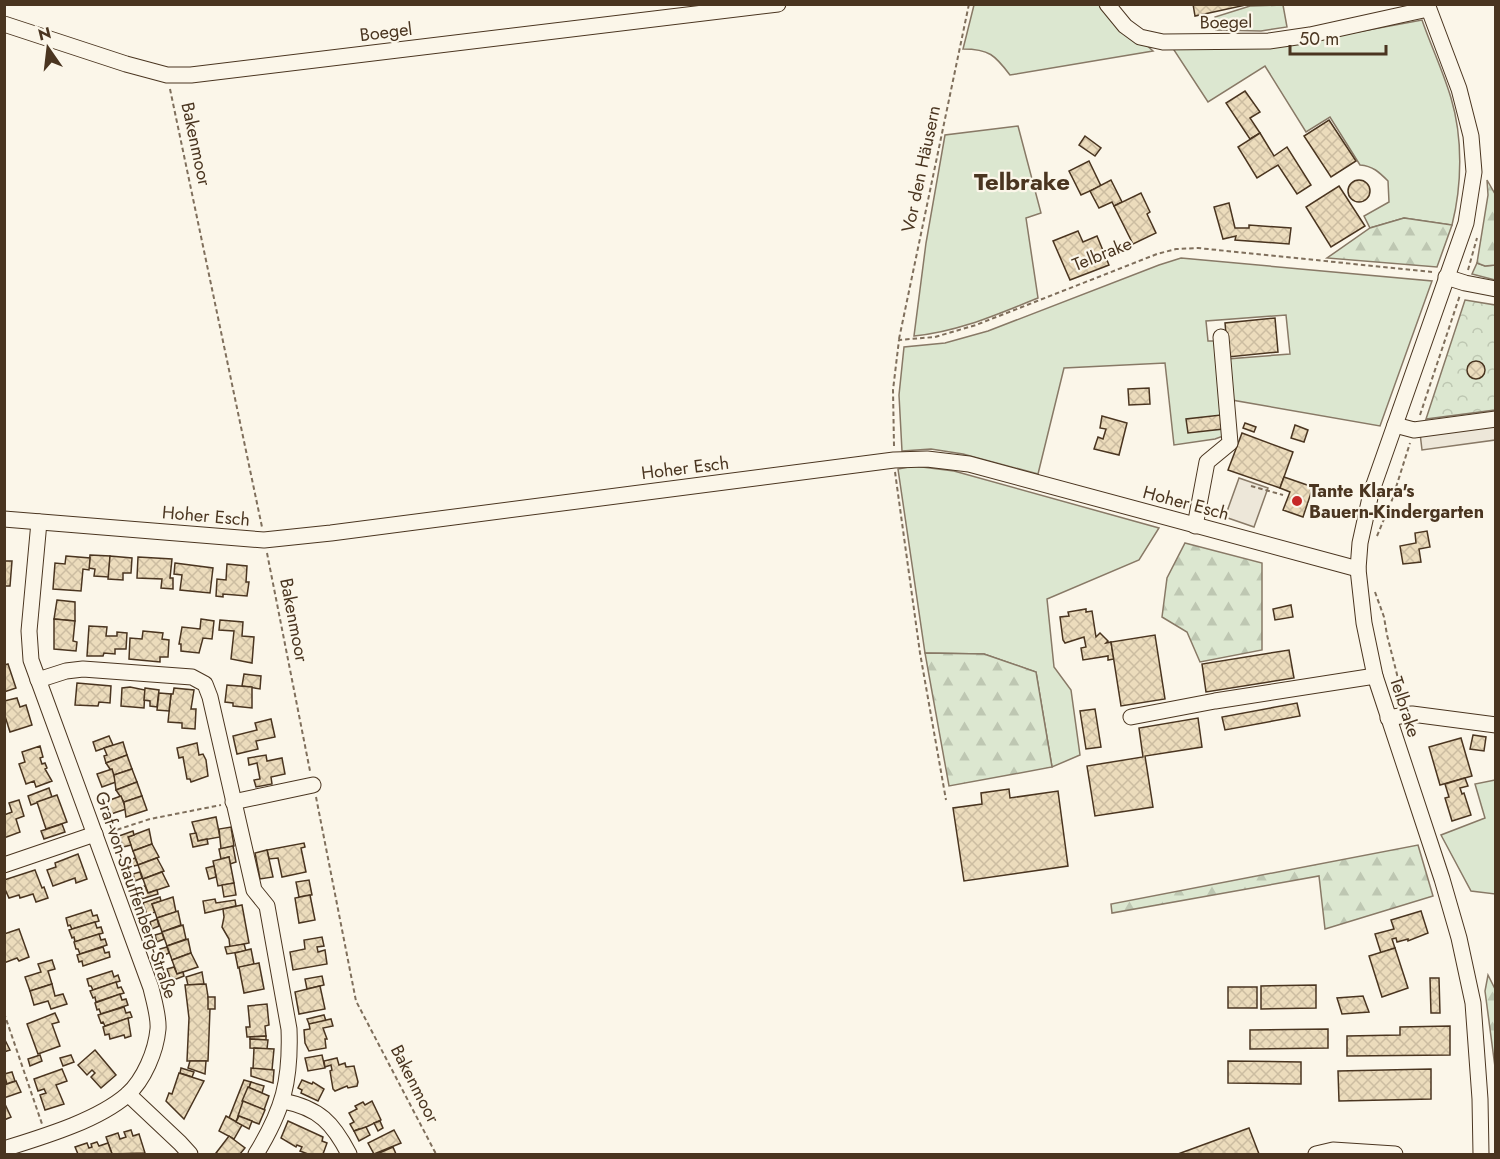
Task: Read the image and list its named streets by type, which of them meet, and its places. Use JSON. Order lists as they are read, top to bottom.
{
  "streets": {
    "street": [
      "Boegel",
      "Telbrake",
      "Hoher Esch",
      "Graf-von-Stauffenberg-Straße"
    ],
    "path": ["Bakenmoor", "Vor den Häusern"]
  },
  "crossings": [
    ["Boegel", "Bakenmoor"],
    ["Boegel", "Telbrake"],
    ["Bakenmoor", "Hoher Esch"],
    ["Vor den Häusern", "Telbrake"],
    ["Telbrake", "Hoher Esch"],
    ["Hoher Esch", "Graf-von-Stauffenberg-Straße"]
  ],
  "districts": ["Telbrake"],
  "places": ["Tante Klara's Bauern-Kindergarten"],
  "scale_bar": "50 m",
  "north": "top"
}
